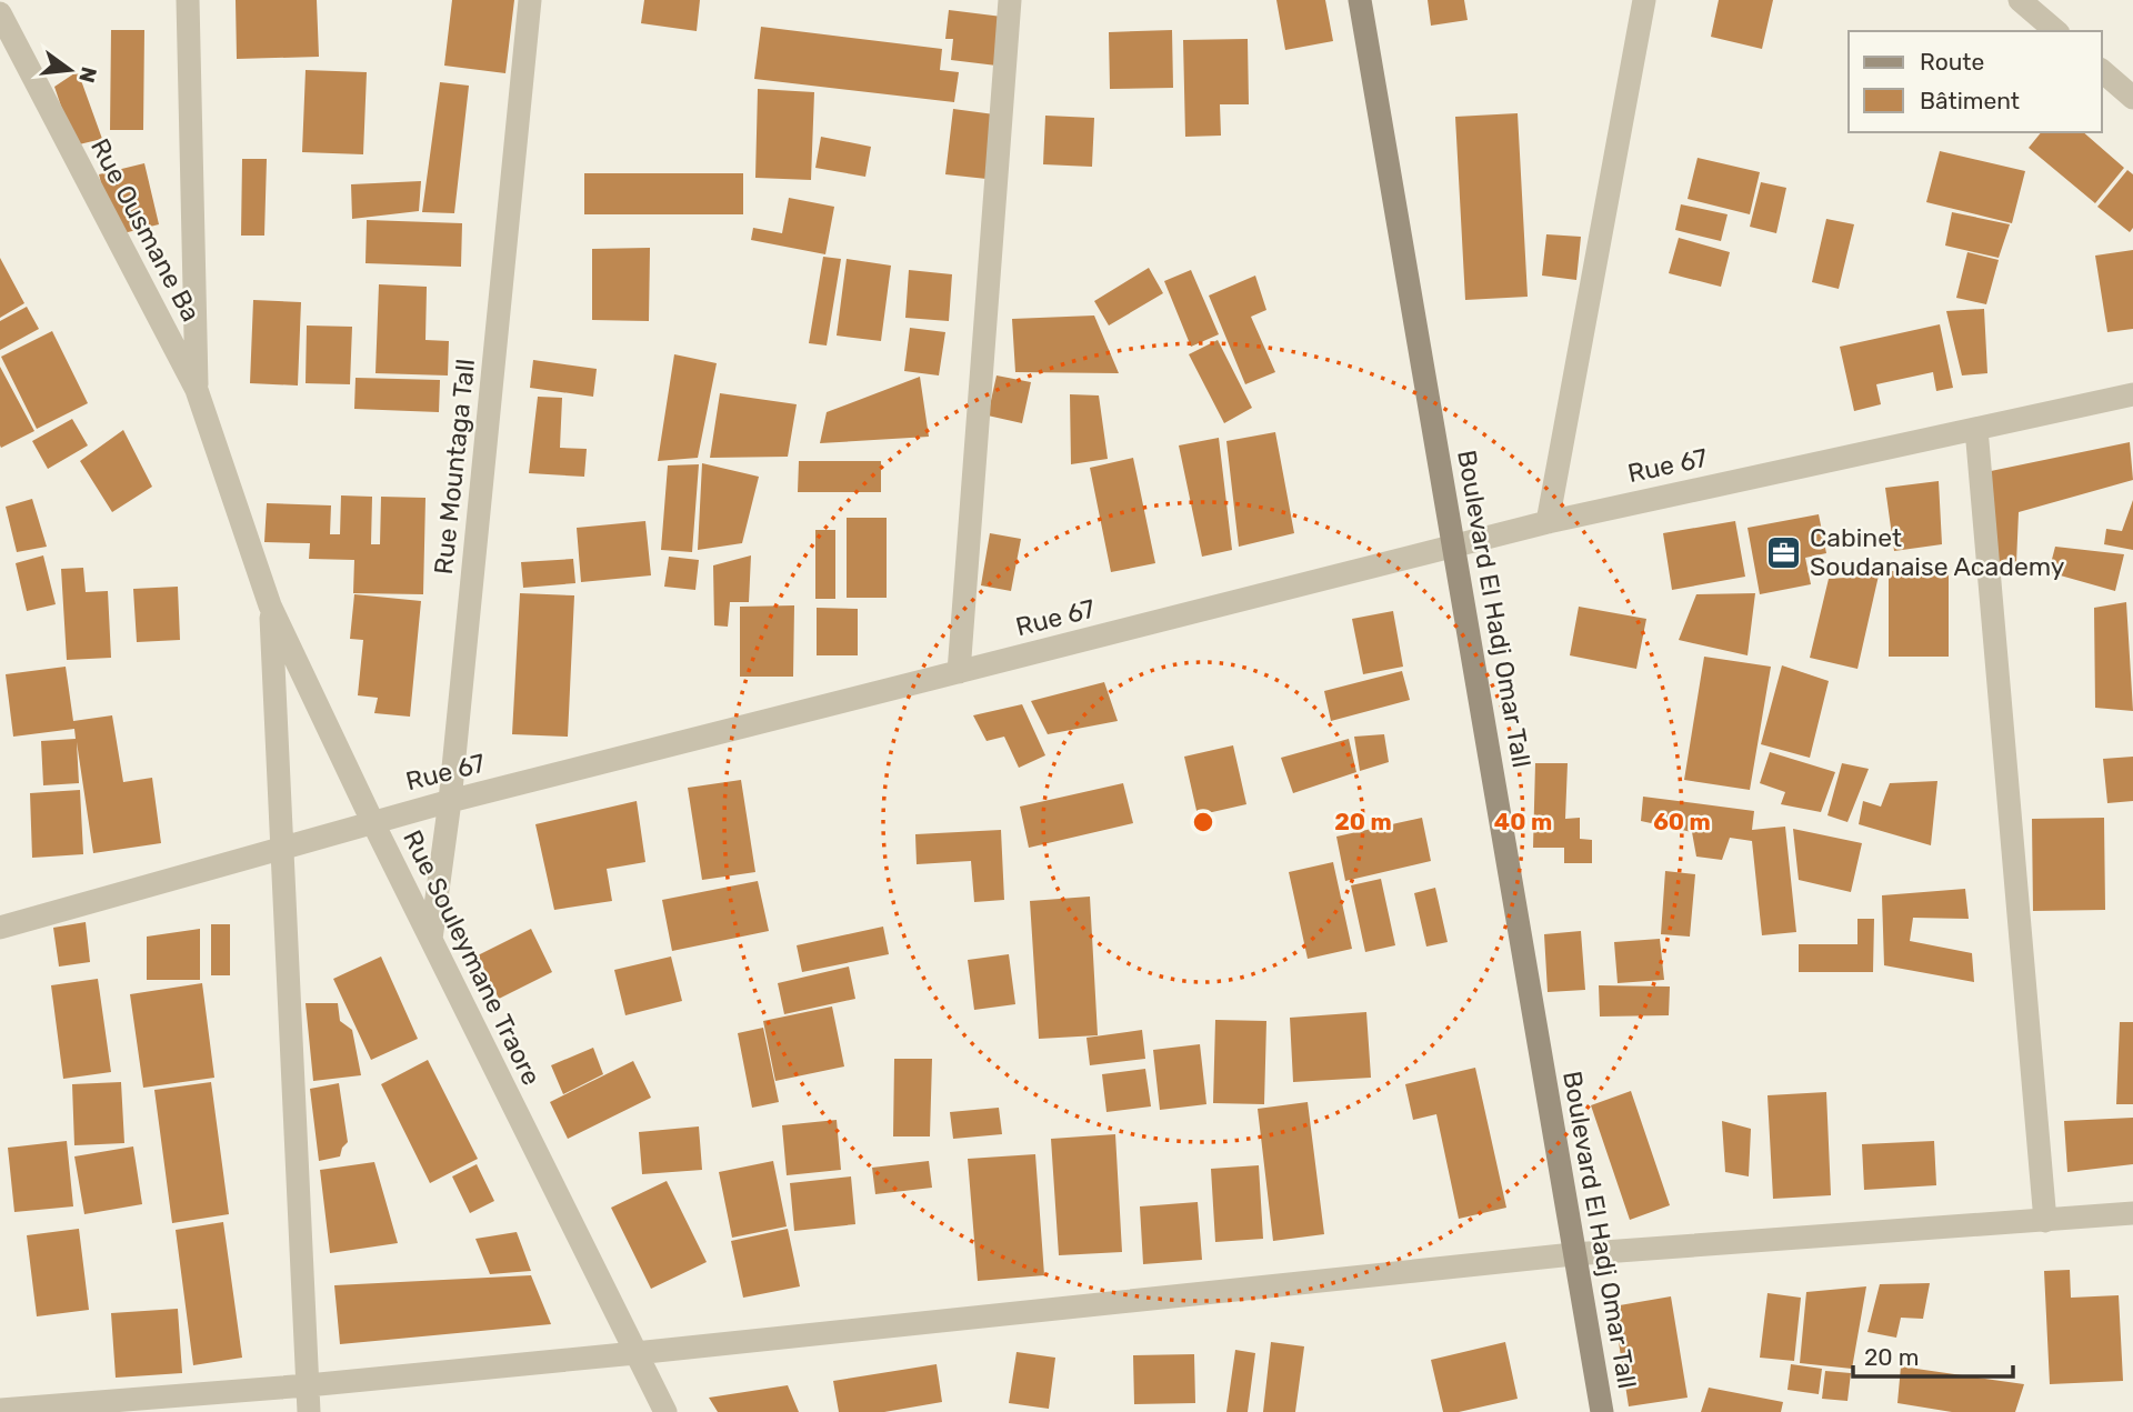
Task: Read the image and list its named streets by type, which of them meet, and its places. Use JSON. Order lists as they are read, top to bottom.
{
  "streets": {
    "street": [
      "Rue Ousmane Ba",
      "Rue 67",
      "Rue Mountaga Tall",
      "Boulevard El Hadj Omar Tall",
      "Rue Souleymane Traore"
    ]
  },
  "crossings": [
    ["Rue Ousmane Ba", "Rue Souleymane Traore"],
    ["Rue 67", "Rue Mountaga Tall"],
    ["Rue 67", "Boulevard El Hadj Omar Tall"],
    ["Rue 67", "Rue Souleymane Traore"],
    ["Rue Mountaga Tall", "Rue Souleymane Traore"]
  ],
  "places": {
    "office": ["Cabinet Soudanaise Academy"]
  },
  "legend": ["Route", "Bâtiment"],
  "scale_bar": "20 m",
  "north": "right",
  "rings": ["20 m", "40 m", "60 m"]
}
